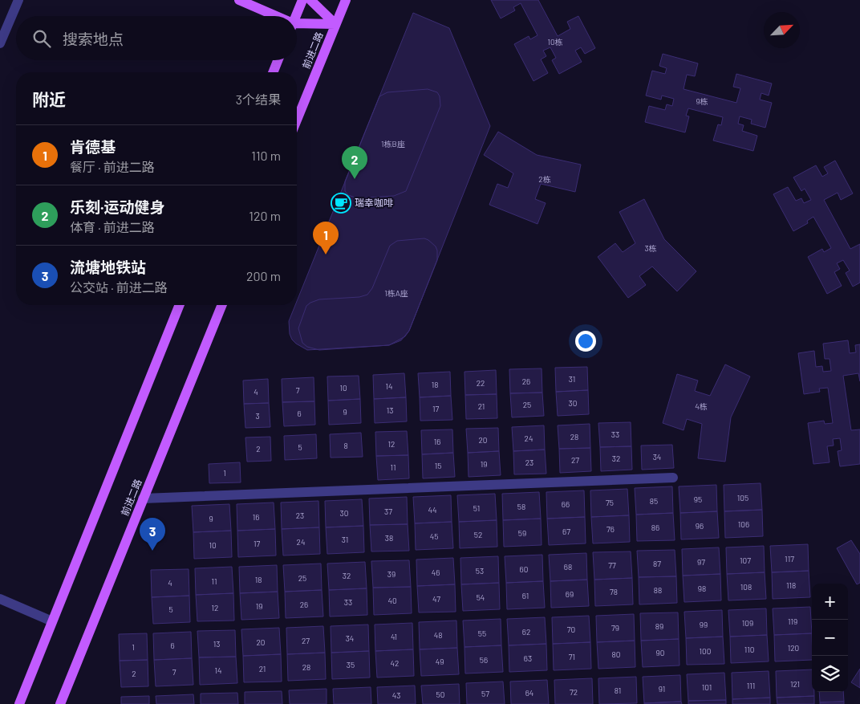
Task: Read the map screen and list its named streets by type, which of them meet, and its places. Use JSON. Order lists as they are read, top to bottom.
{
  "streets": {
    "main road": ["前进二路"]
  },
  "places": {
    "cafe": ["瑞幸咖啡"]
  },
  "house_numbers": [
    "10栋",
    "9栋",
    "1栋B座",
    "2栋",
    "3栋",
    "1栋A座",
    "31",
    "26",
    "22",
    "18",
    "14",
    "10",
    "7",
    "4",
    "30",
    "25",
    "21",
    "4栋",
    "17",
    "13",
    "9",
    "6",
    "3",
    "33",
    "28",
    "24",
    "20",
    "16",
    "12",
    "8",
    "5",
    "2",
    "34",
    "32",
    "27",
    "23",
    "19",
    "15",
    "11",
    "1",
    "105",
    "95",
    "85",
    "75",
    "66",
    "58",
    "51",
    "44",
    "37",
    "30",
    "23",
    "16",
    "9",
    "106",
    "96",
    "86",
    "76",
    "67",
    "59",
    "52",
    "45",
    "38",
    "31",
    "24",
    "17",
    "10",
    "117",
    "107",
    "97",
    "87",
    "77",
    "68",
    "60",
    "53",
    "46",
    "39",
    "32",
    "25",
    "18",
    "11",
    "4",
    "118",
    "108",
    "98",
    "88",
    "78",
    "69",
    "61",
    "54",
    "47",
    "40",
    "33",
    "26",
    "19",
    "12",
    "5",
    "119",
    "109",
    "99",
    "89",
    "79",
    "70",
    "62",
    "55",
    "48",
    "41",
    "34",
    "27",
    "20",
    "13",
    "6",
    "1",
    "120",
    "110",
    "100",
    "90",
    "80",
    "71",
    "63",
    "56",
    "49",
    "42",
    "35",
    "28",
    "21",
    "14",
    "7",
    "2",
    "121",
    "111",
    "101",
    "91",
    "81",
    "72",
    "64",
    "57",
    "50",
    "43"
  ],
  "north": "top right",
  "page": {
    "search": "搜索地点",
    "heading": ["附近", "3个结果"],
    "list": [
      {
        "mark": "1",
        "name": "肯德基",
        "note": "餐厅 · 前进二路",
        "value": "110 m"
      },
      {
        "mark": "2",
        "name": "乐刻·运动健身",
        "note": "体育 · 前进二路",
        "value": "120 m"
      },
      {
        "mark": "3",
        "name": "流塘地铁站",
        "note": "公交站 · 前进二路",
        "value": "200 m"
      }
    ],
    "pins": ["2", "1", "3"],
    "map_buttons": ["+", "−"]
  }
}
